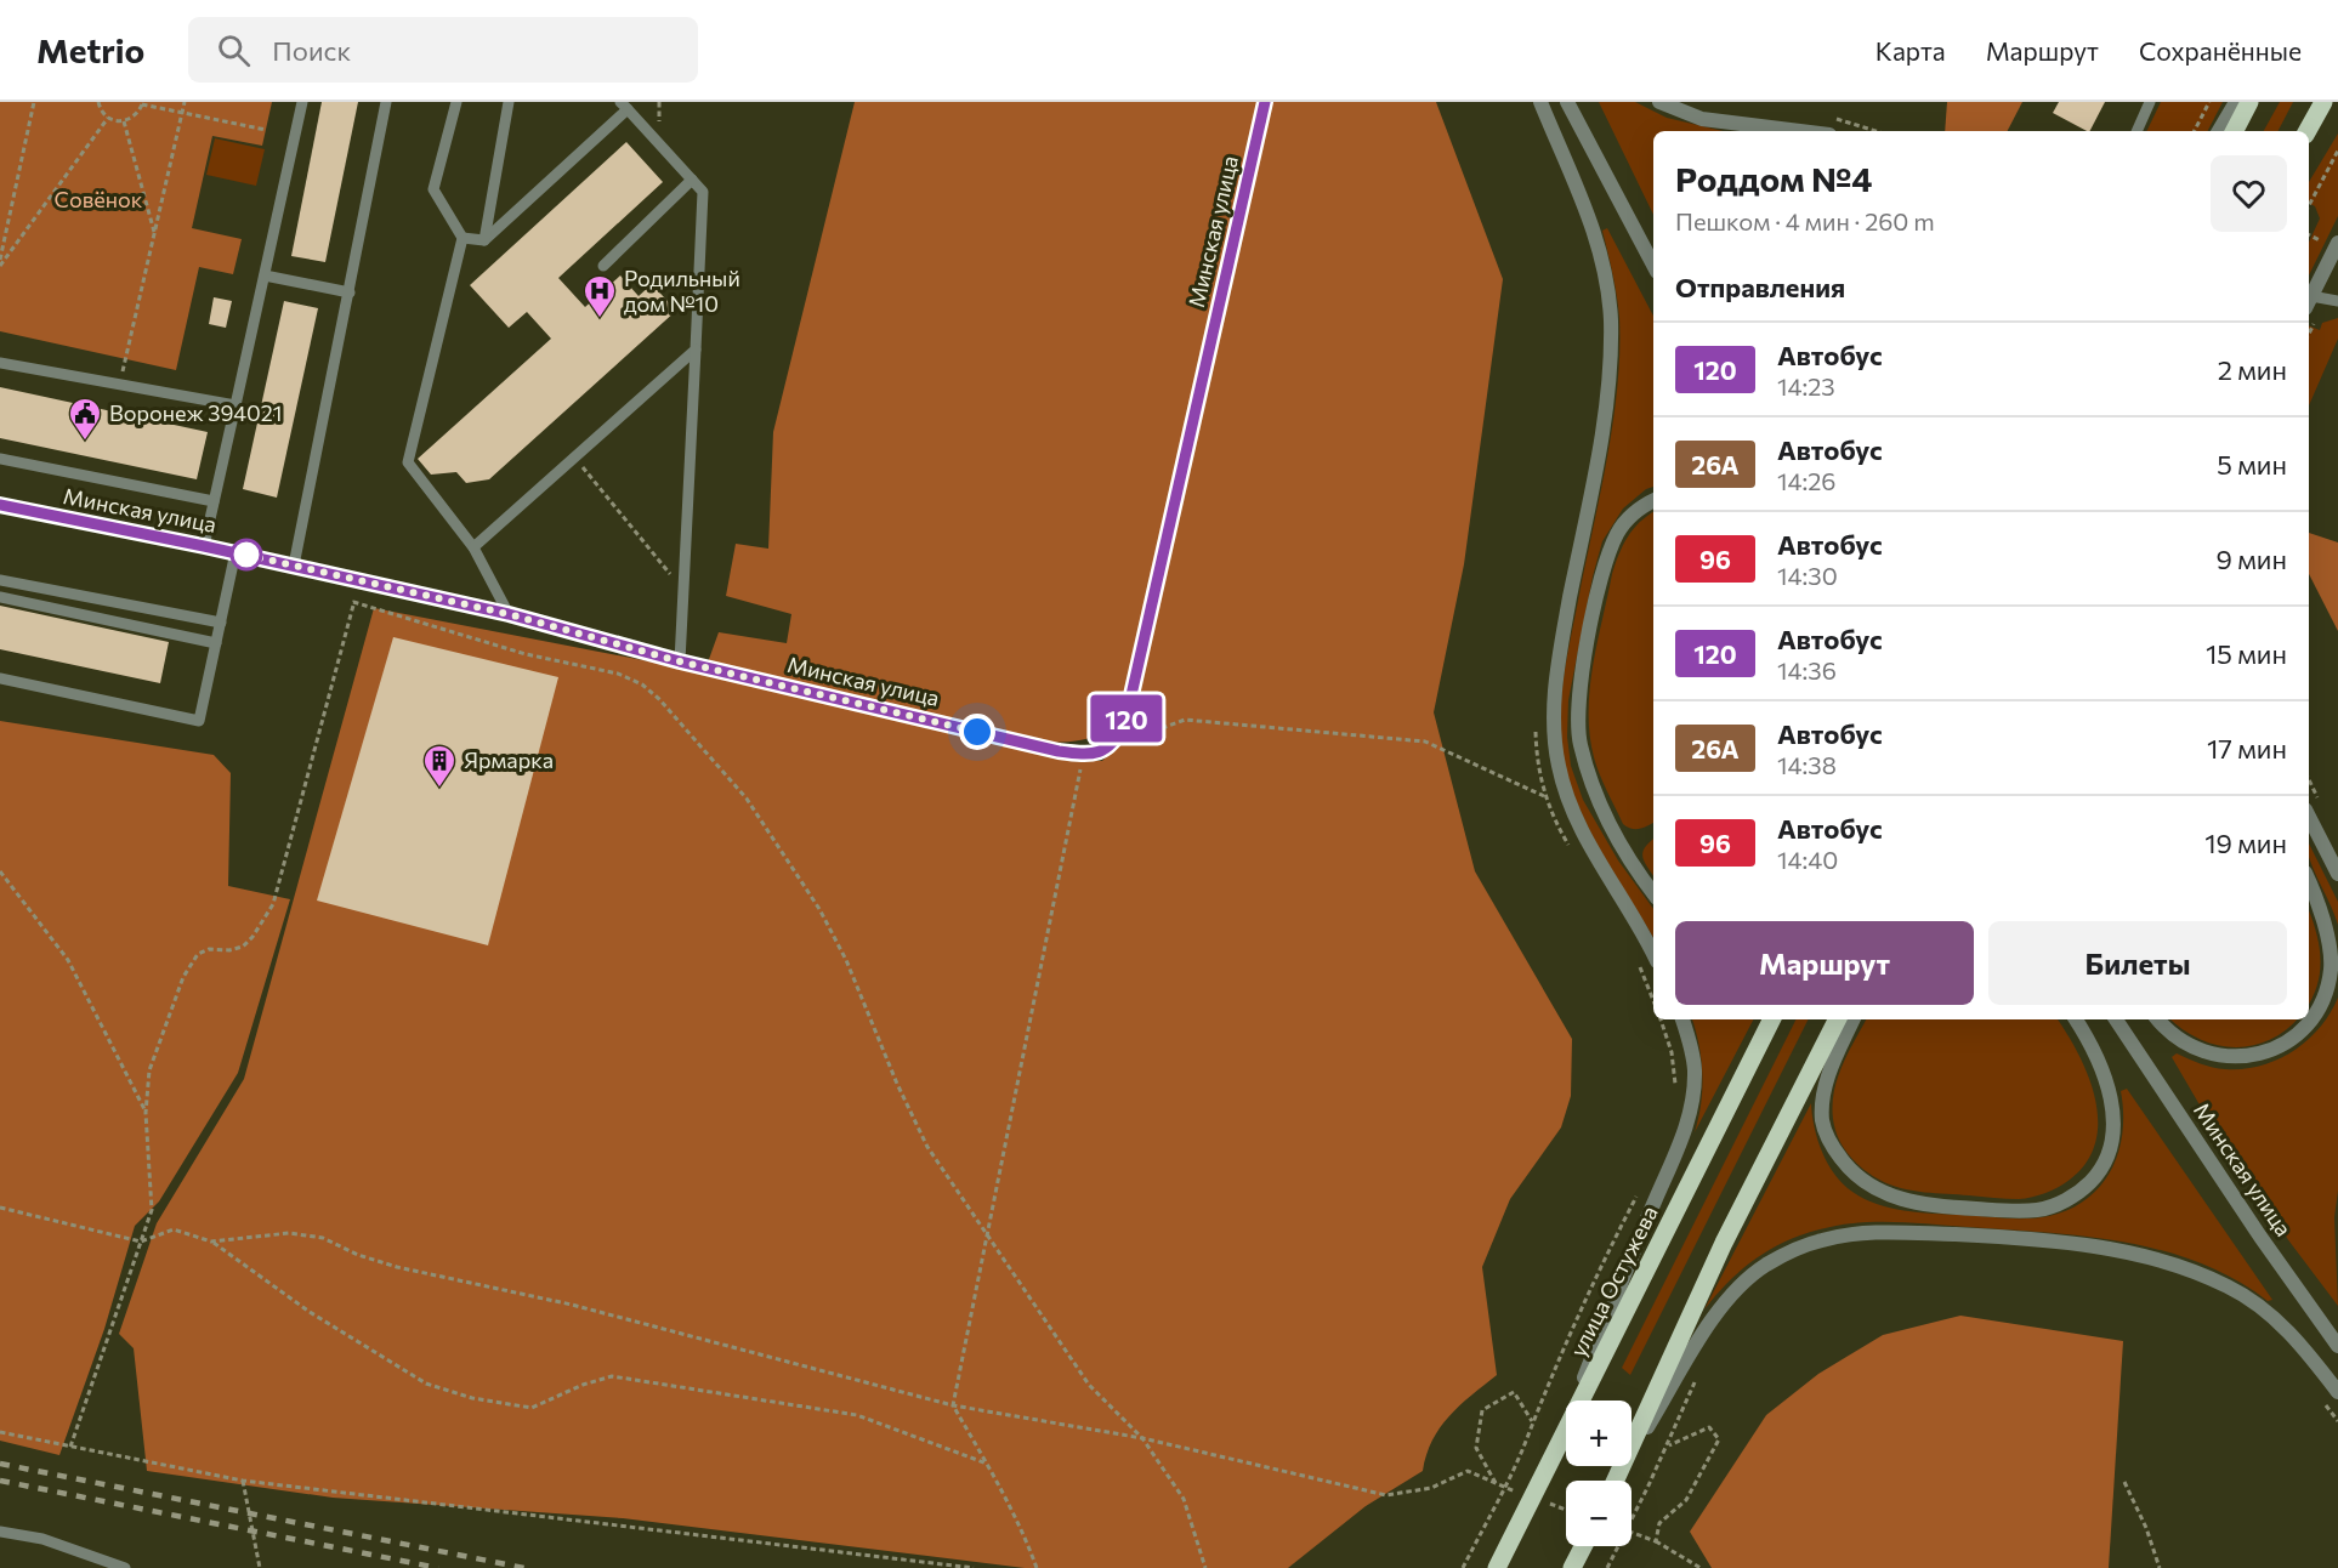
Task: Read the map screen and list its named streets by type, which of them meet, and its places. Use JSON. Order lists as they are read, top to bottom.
{
  "streets": {
    "main road": ["улица Остужева"],
    "street": ["Минская улица"]
  },
  "parks": ["Совёнок"],
  "places": {
    "hospital": ["Родильный дом №10"],
    "public building": ["Воронеж 394021"],
    "building": ["Ярмарка"]
  },
  "lines": ["bus line 120"],
  "page": {
    "header": "Metrio",
    "search": "Поиск",
    "nav": ["Карта", "Маршрут", "Сохранённые"],
    "on_map": "120",
    "heading": [
      ["Роддом №4", "Пешком · 4 мин · 260 m"],
      "Отправления"
    ],
    "list": [
      {
        "mark": "120",
        "name": "Автобус",
        "note": "14:23",
        "value": "2 мин"
      },
      {
        "mark": "26А",
        "name": "Автобус",
        "note": "14:26",
        "value": "5 мин"
      },
      {
        "mark": "96",
        "name": "Автобус",
        "note": "14:30",
        "value": "9 мин"
      },
      {
        "mark": "120",
        "name": "Автобус",
        "note": "14:36",
        "value": "15 мин"
      },
      {
        "mark": "26А",
        "name": "Автобус",
        "note": "14:38",
        "value": "17 мин"
      },
      {
        "mark": "96",
        "name": "Автобус",
        "note": "14:40",
        "value": "19 мин"
      }
    ],
    "buttons": ["Маршрут", "Билеты"],
    "map_buttons": ["+", "−"]
  }
}
